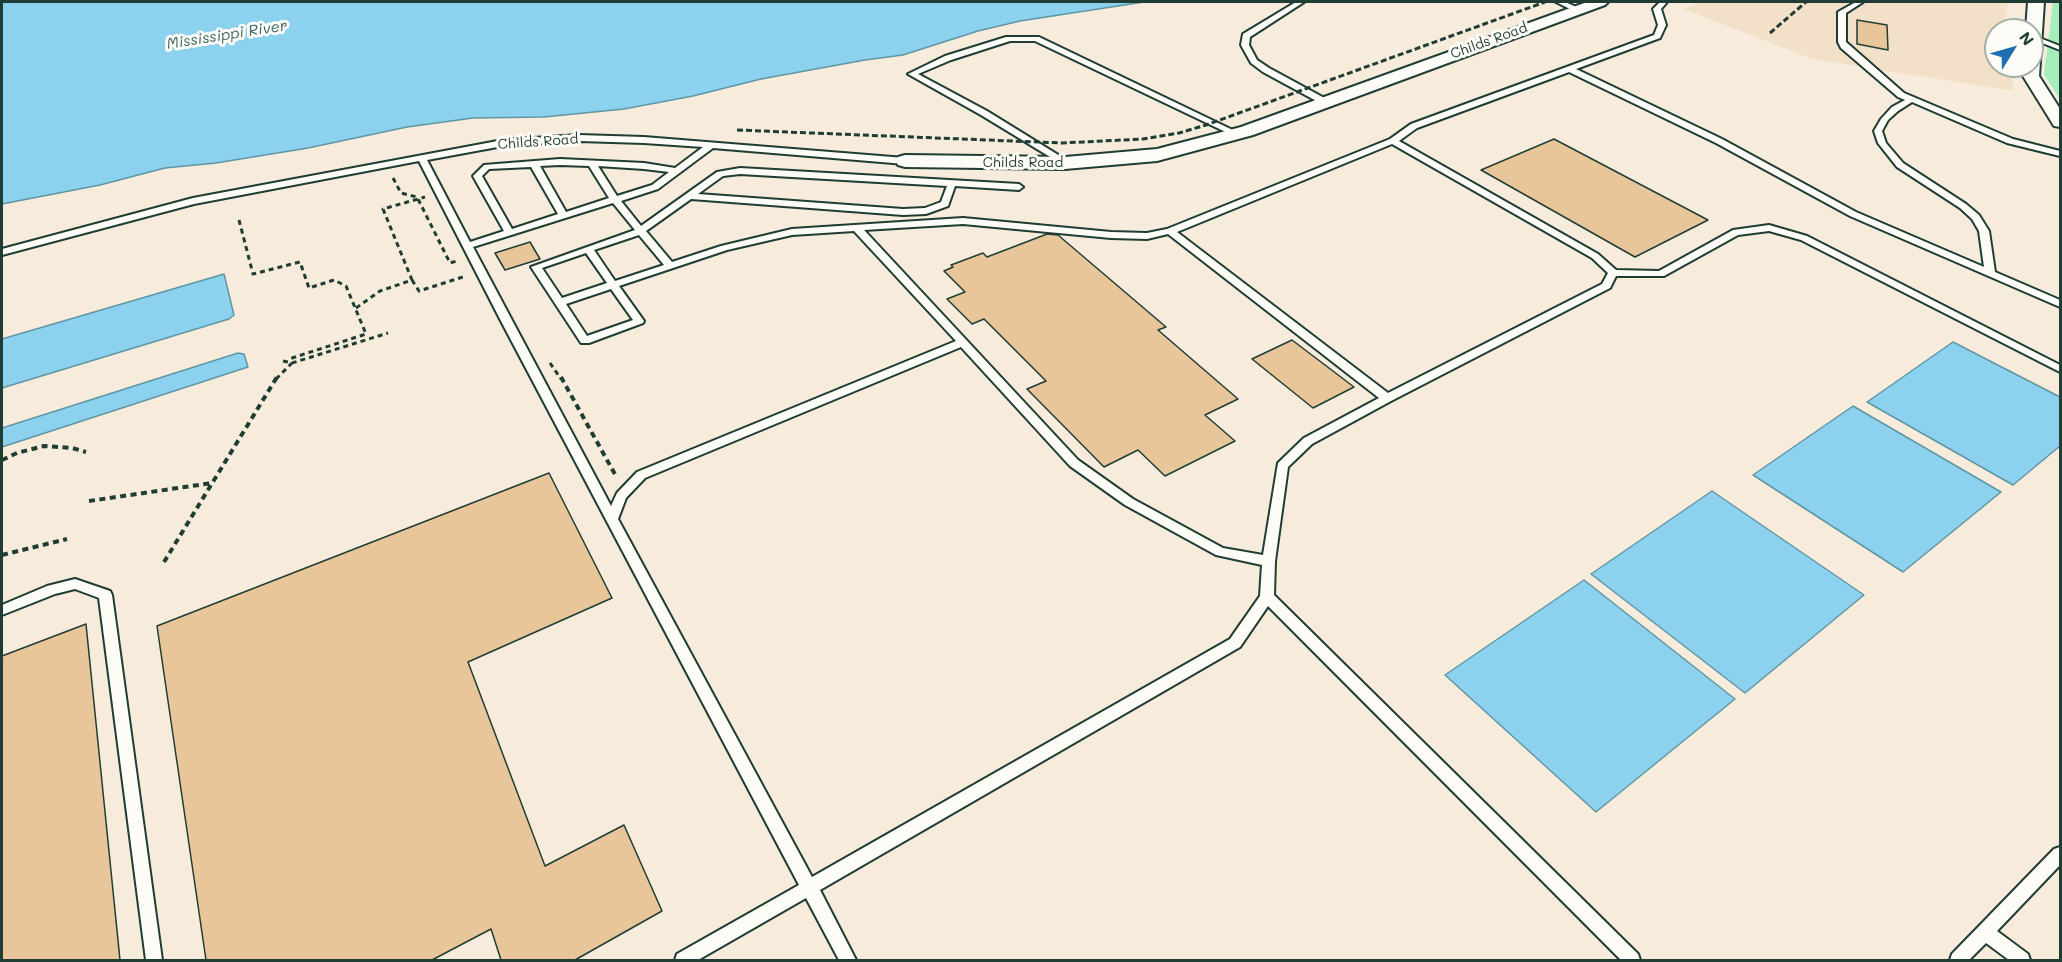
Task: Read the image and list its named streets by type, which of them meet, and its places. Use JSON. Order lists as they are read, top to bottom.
{
  "streets": {
    "street": ["Childs Road"]
  },
  "water": ["Mississippi River"],
  "north": "top right"
}
